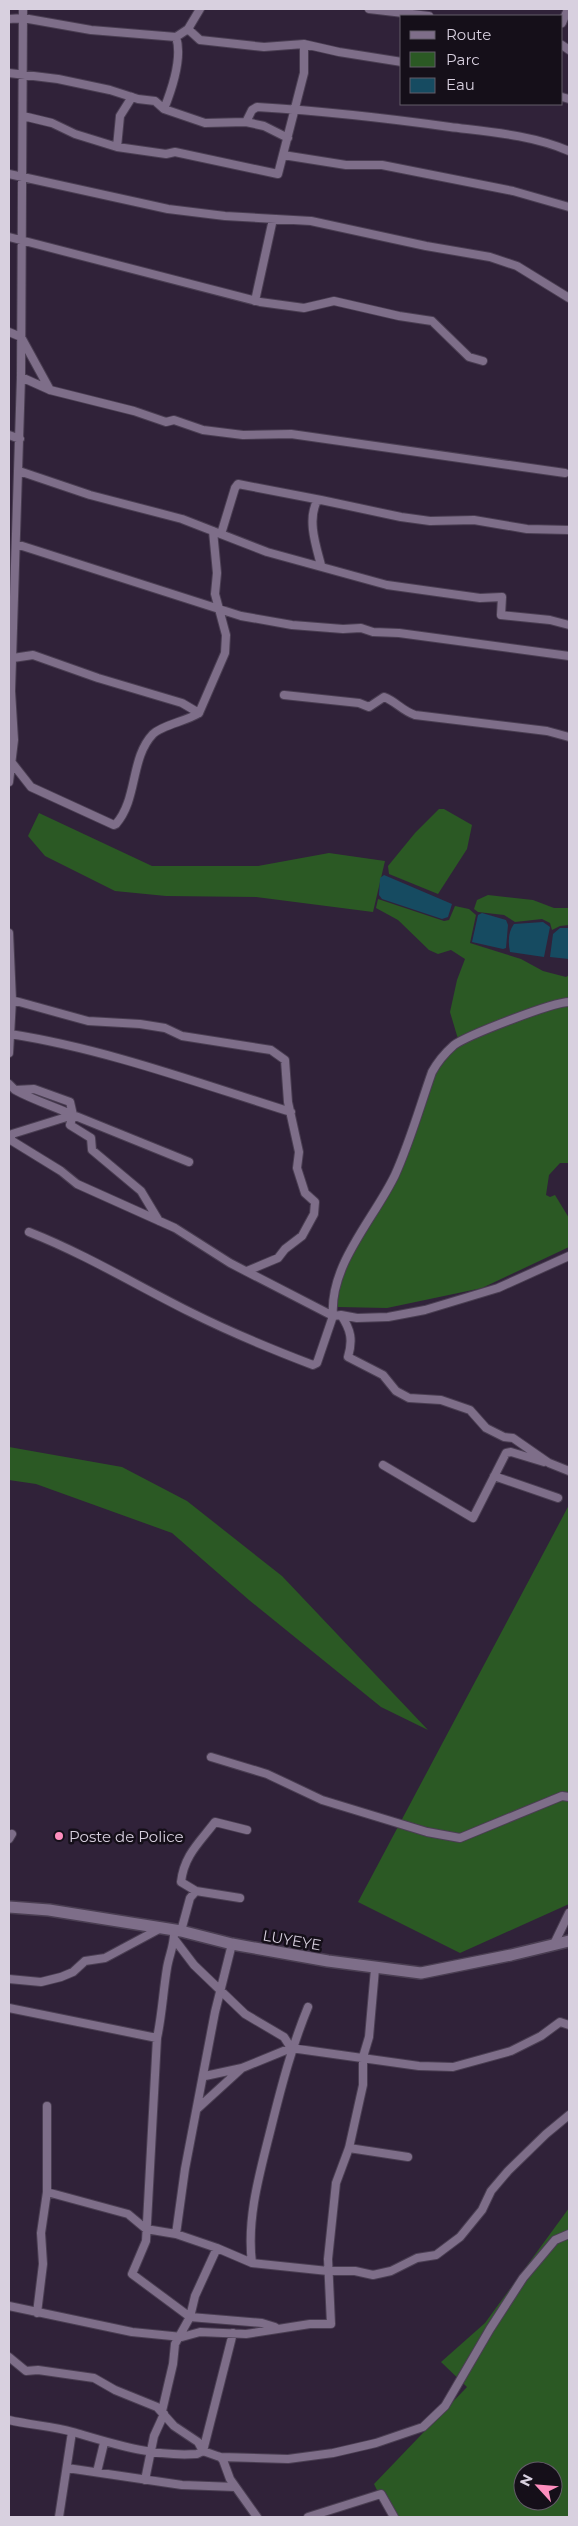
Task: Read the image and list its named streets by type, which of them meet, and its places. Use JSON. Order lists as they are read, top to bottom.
{
  "streets": {
    "street": ["LUYEYE"]
  },
  "places": ["Poste de Police"],
  "legend": ["Route", "Parc", "Eau"],
  "north": "top left"
}
